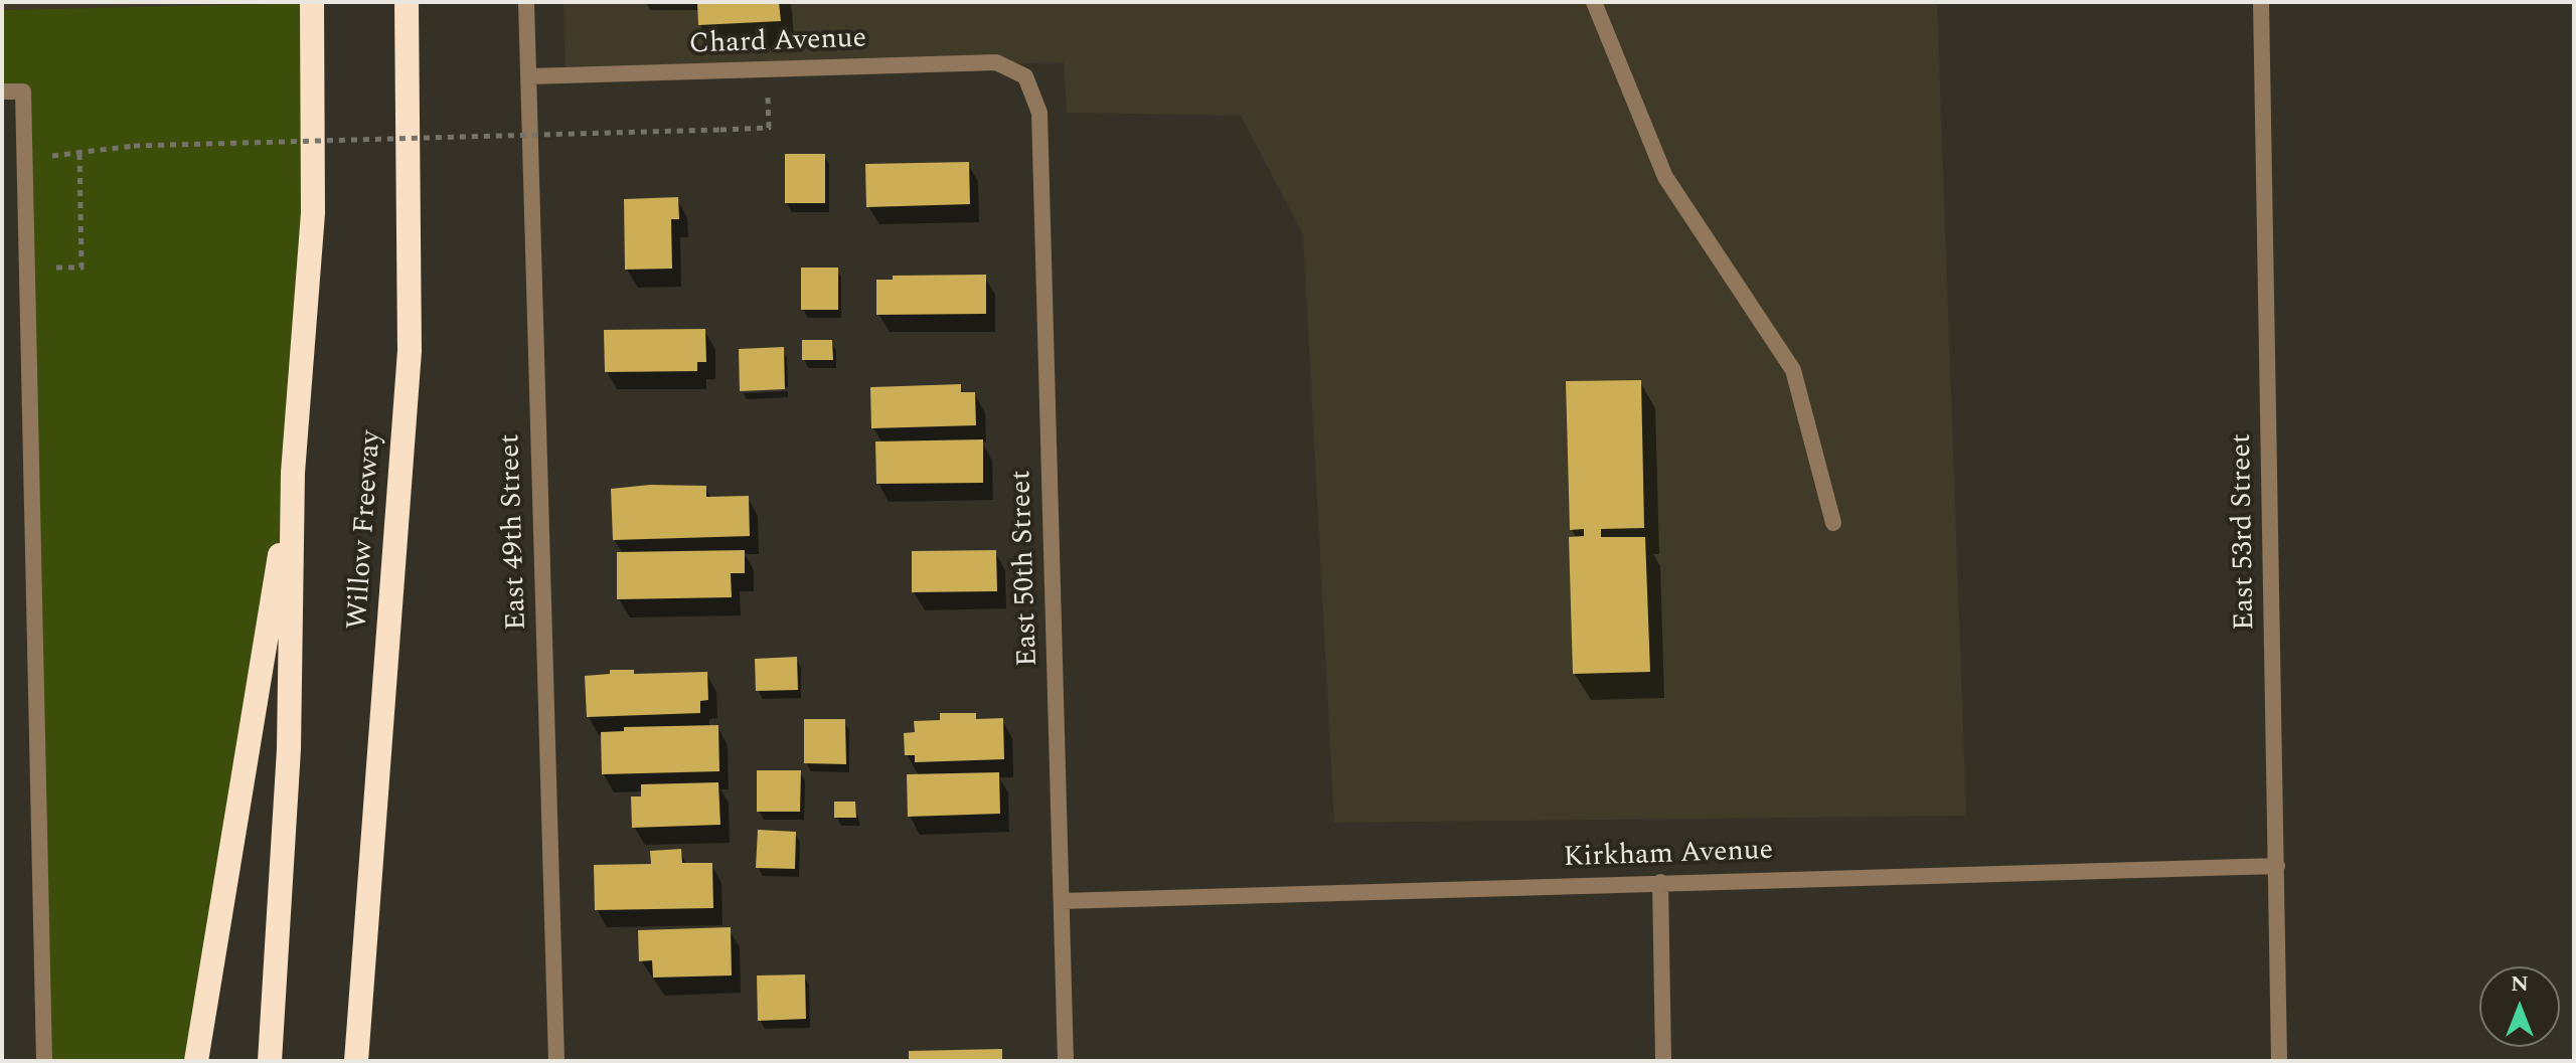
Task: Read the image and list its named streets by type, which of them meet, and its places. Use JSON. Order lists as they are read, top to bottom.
{
  "streets": {
    "highway": ["Willow Freeway"],
    "street": [
      "Chard Avenue",
      "East 49th Street",
      "East 53rd Street",
      "East 50th Street",
      "Kirkham Avenue"
    ]
  },
  "crossings": [
    ["Chard Avenue", "East 49th Street"],
    ["Chard Avenue", "East 50th Street"],
    ["East 53rd Street", "Kirkham Avenue"],
    ["East 50th Street", "Kirkham Avenue"]
  ],
  "north": "top"
}
